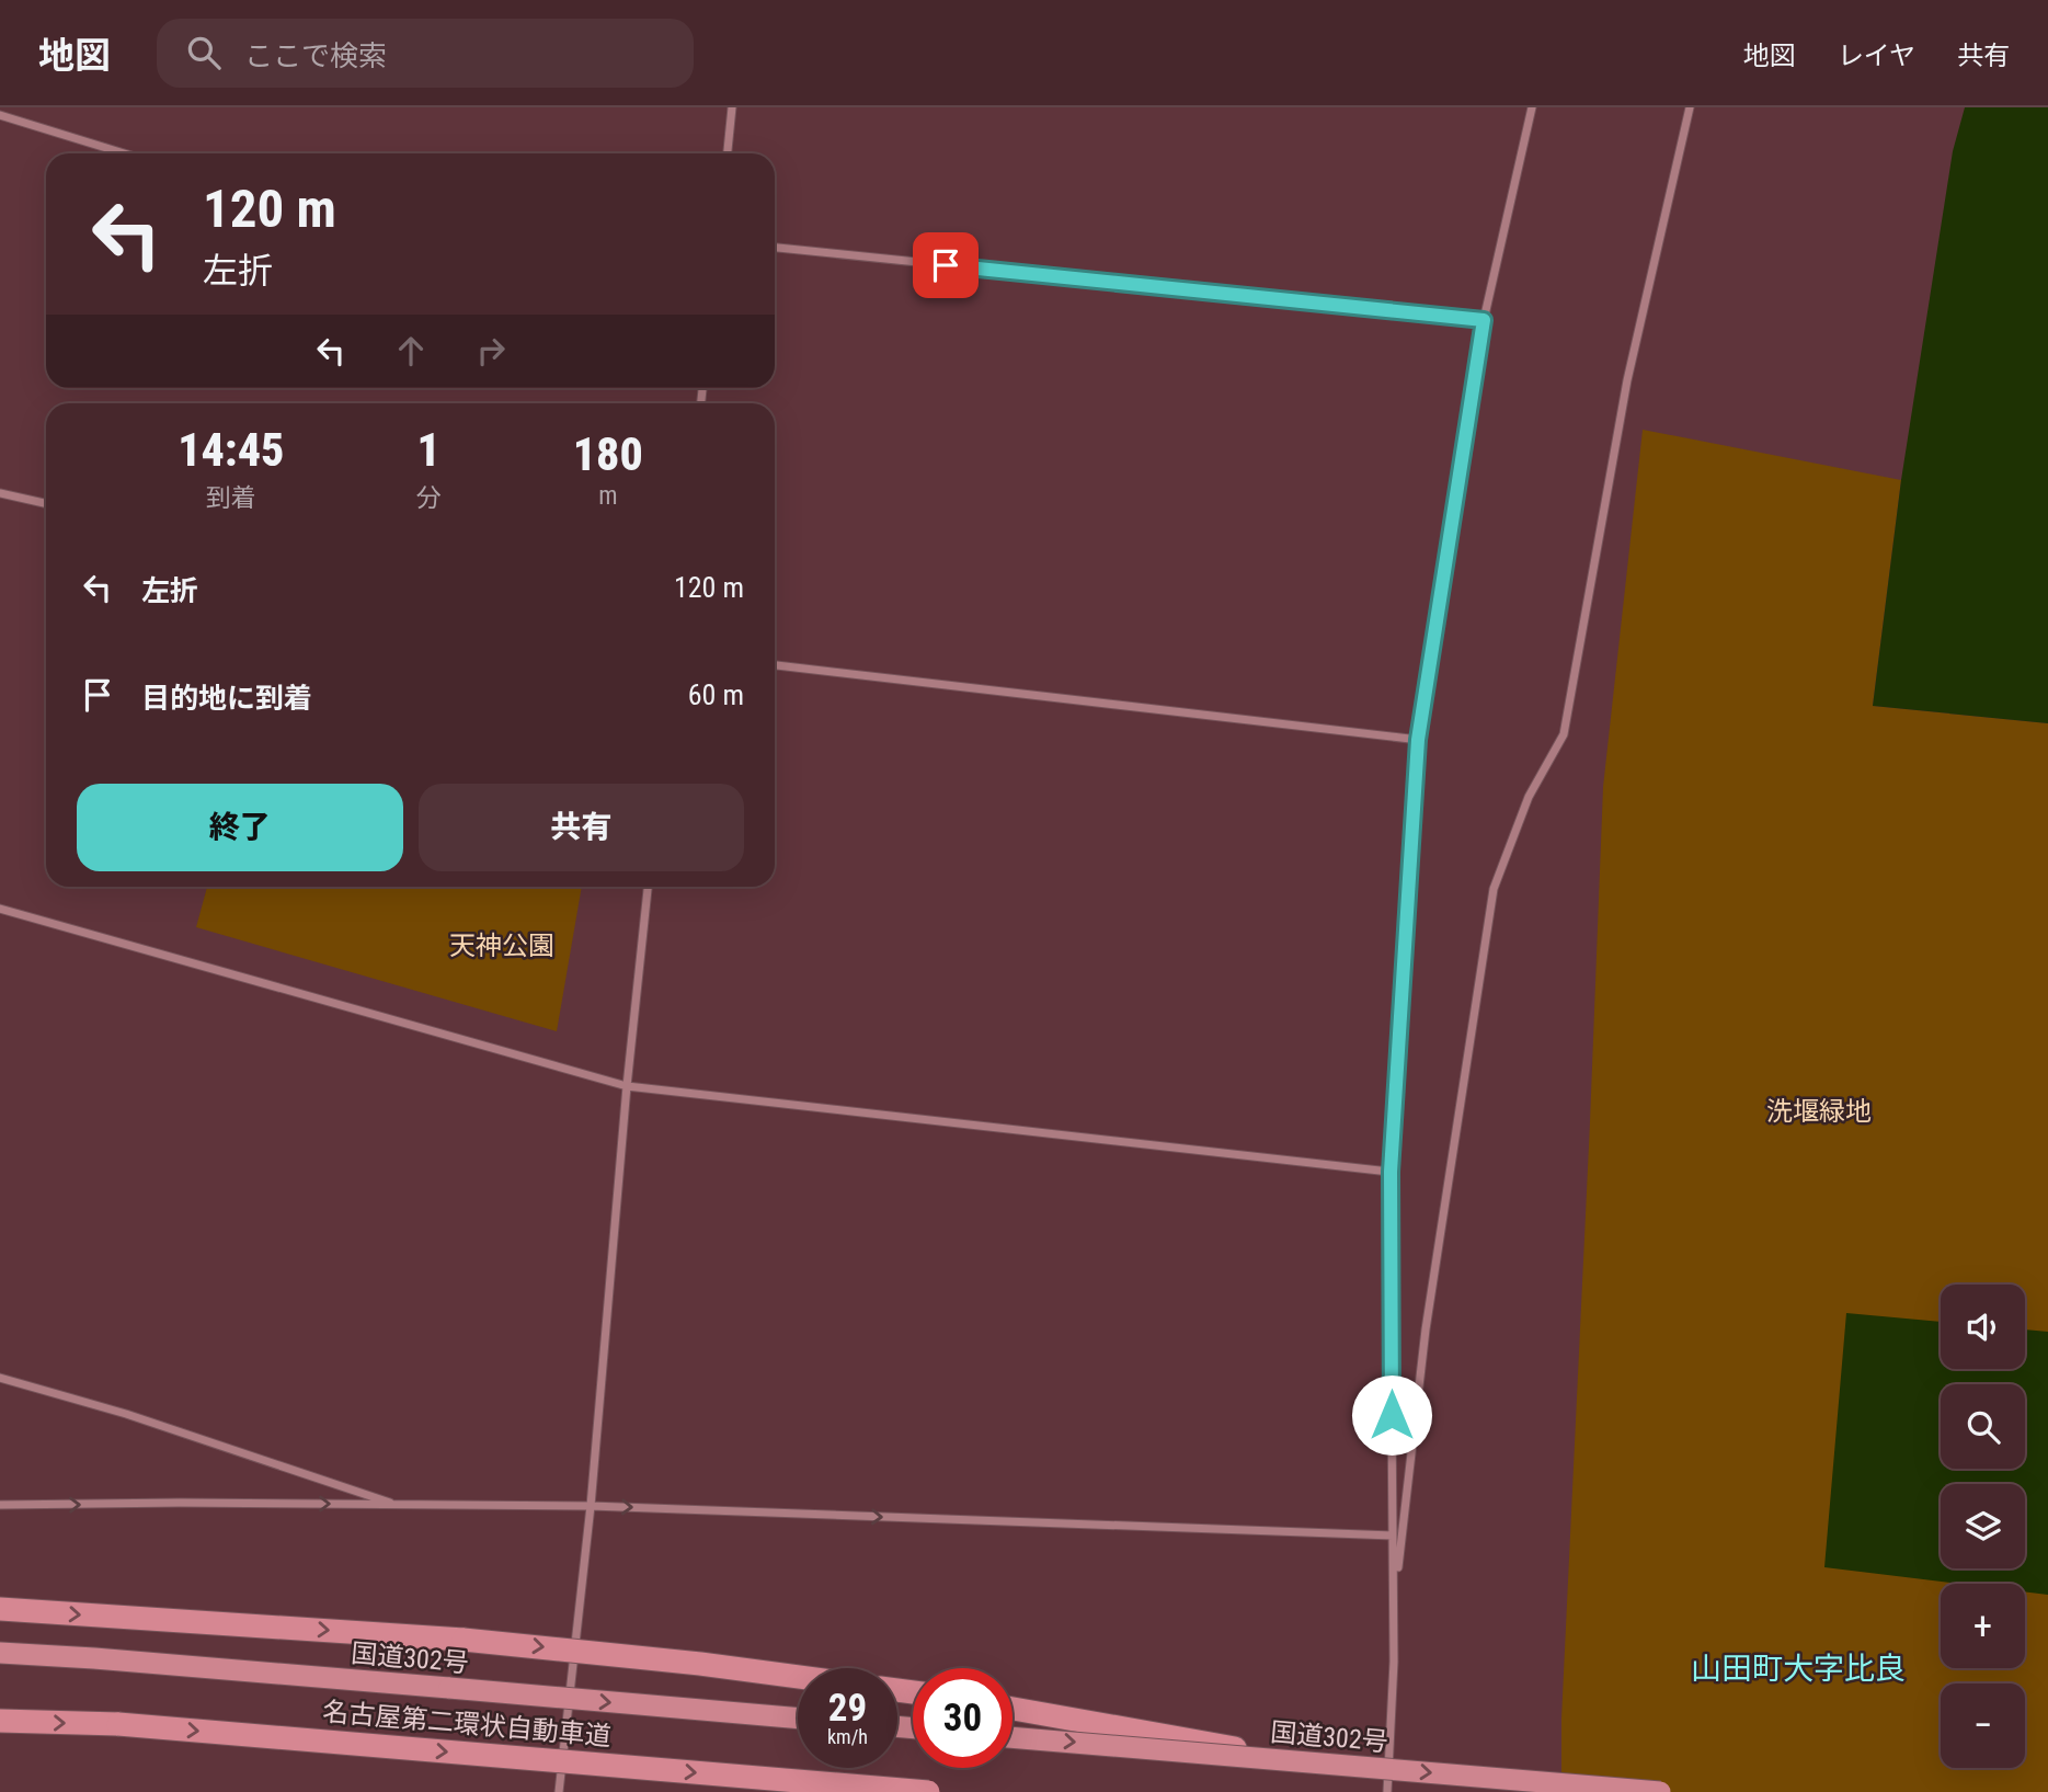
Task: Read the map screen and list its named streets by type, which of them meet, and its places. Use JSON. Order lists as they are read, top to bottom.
{
  "streets": {
    "highway": ["国道302号", "名古屋第二環状自動車道"]
  },
  "districts": ["山田町大字比良"],
  "parks": ["天神公園", "洗堰緑地"],
  "page": {
    "header": "地図",
    "search": "ここで検索",
    "nav": ["地図", "レイヤ", "共有"],
    "turn": ["120 m", "左折"],
    "eta": [
      "14:45",
      "到着",
      "1",
      "分",
      "180",
      "m"
    ],
    "list": [
      {
        "name": "左折",
        "value": "120 m"
      },
      {
        "name": "目的地に到着",
        "value": "60 m"
      }
    ],
    "buttons": ["終了", "共有"],
    "map_buttons": ["+", "−"],
    "speed": "29 km/h",
    "limit": "30"
  }
}
